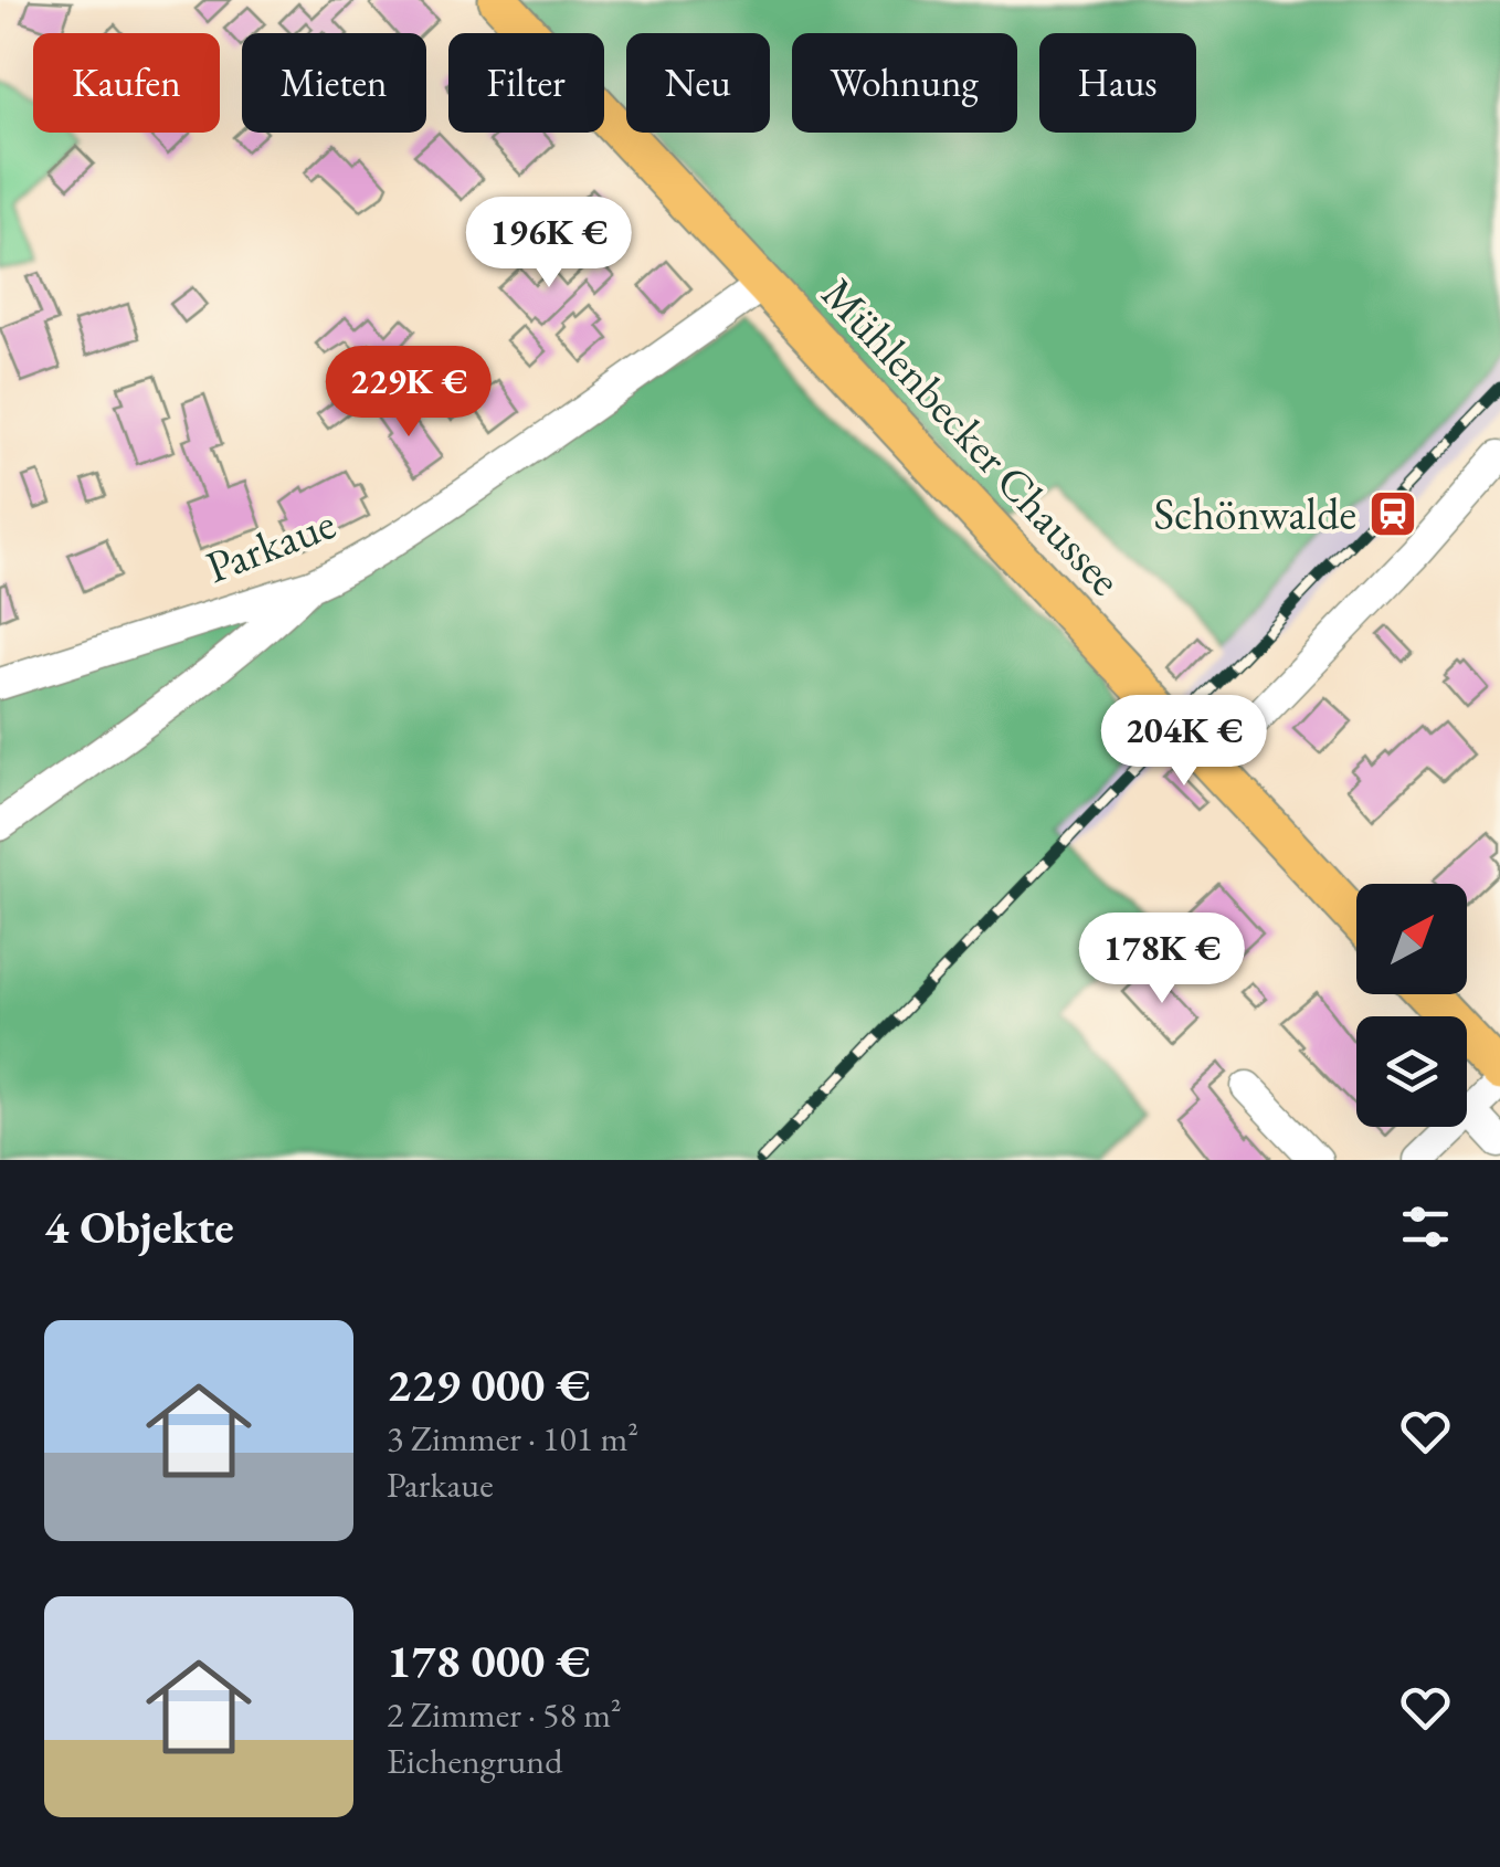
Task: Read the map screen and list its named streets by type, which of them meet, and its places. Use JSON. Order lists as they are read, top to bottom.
{
  "streets": {
    "main road": ["Mühlenbecker Chaussee"],
    "street": ["Parkaue"]
  },
  "crossings": [
    ["Mühlenbecker Chaussee", "Parkaue"]
  ],
  "places": {
    "station": ["Schönwalde"]
  },
  "north": "top right",
  "page": {
    "chip": [
      "Kaufen",
      "Mieten",
      "Filter",
      "Neu",
      "Wohnung",
      "Haus"
    ],
    "price": [
      "196K €",
      "229K €",
      "204K €",
      "178K €"
    ],
    "heading": "4 Objekte",
    "list": [
      {
        "name": "229 000 €",
        "note": "3 Zimmer · 101 m² · Parkaue"
      },
      {
        "name": "178 000 €",
        "note": "2 Zimmer · 58 m² · Eichengrund"
      }
    ]
  }
}
